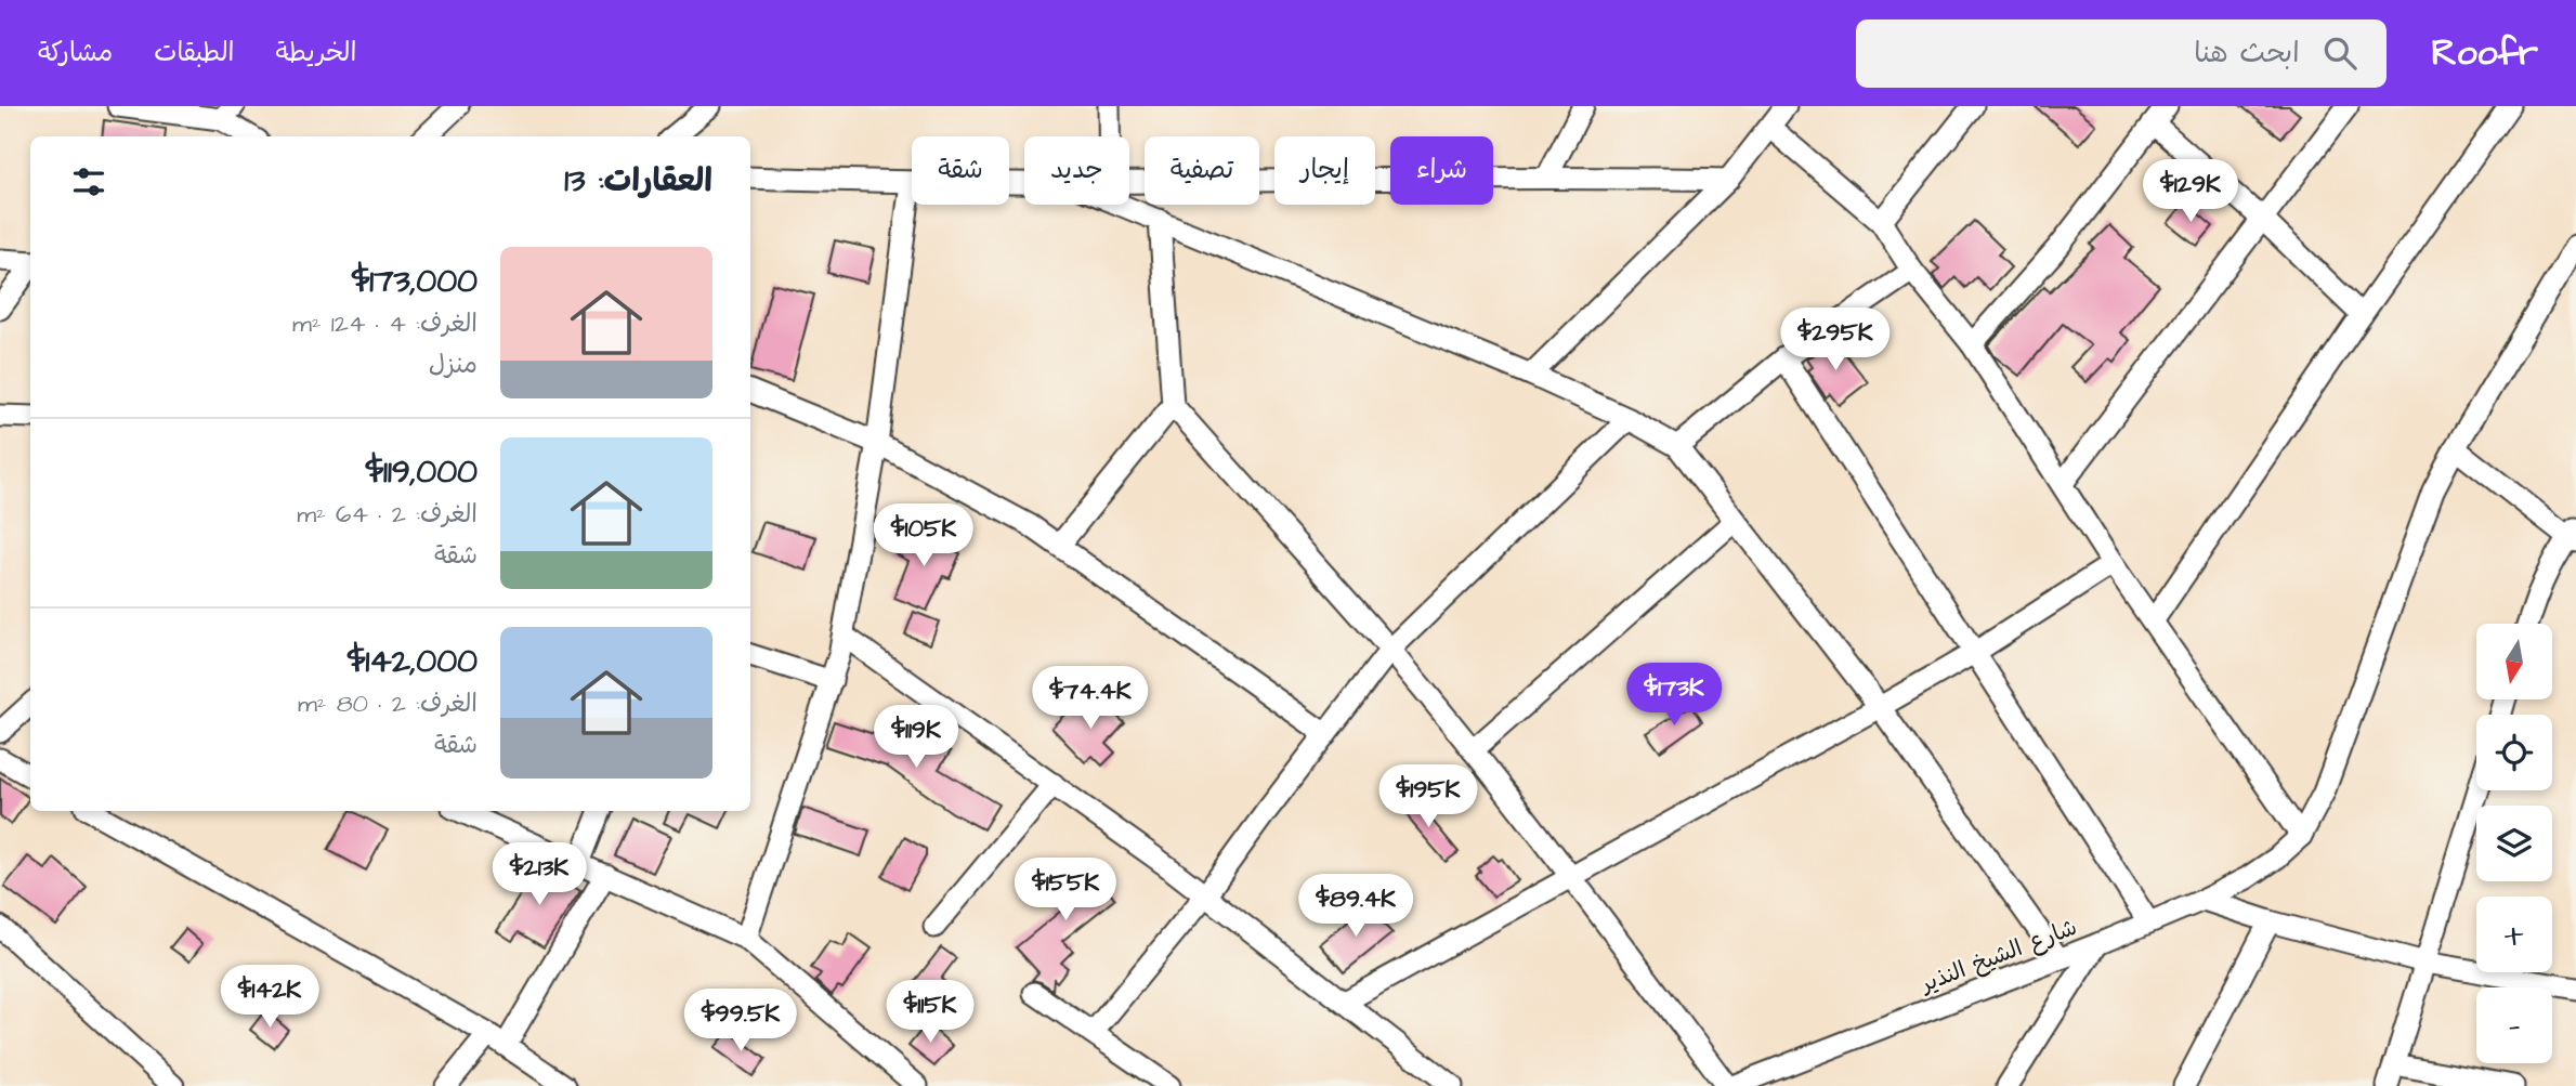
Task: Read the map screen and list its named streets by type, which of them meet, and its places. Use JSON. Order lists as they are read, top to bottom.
{
  "streets": {
    "street": ["شارع الشيخ النذير"]
  },
  "north": "bottom",
  "page": {
    "header": "Roofr",
    "search": "ابحث هنا",
    "nav": ["الخريطة", "الطبقات", "مشاركة"],
    "chip": [
      "شراء",
      "إيجار",
      "تصفية",
      "جديد",
      "شقة"
    ],
    "heading": "العقارات: 13",
    "price": [
      "$129K",
      "$295K",
      "$105K",
      "$173K",
      "$74.4K",
      "$119K",
      "$195K",
      "$213K",
      "$155K",
      "$89.4K",
      "$142K",
      "$115K",
      "$99.5K"
    ],
    "list": [
      {
        "name": "$173,000",
        "note": "الغرف: 4 · 124 m² · منزل"
      },
      {
        "name": "$119,000",
        "note": "الغرف: 2 · 64 m² · شقة"
      },
      {
        "name": "$142,000",
        "note": "الغرف: 2 · 80 m² · شقة"
      }
    ],
    "map_buttons": ["+", "−"]
  }
}
